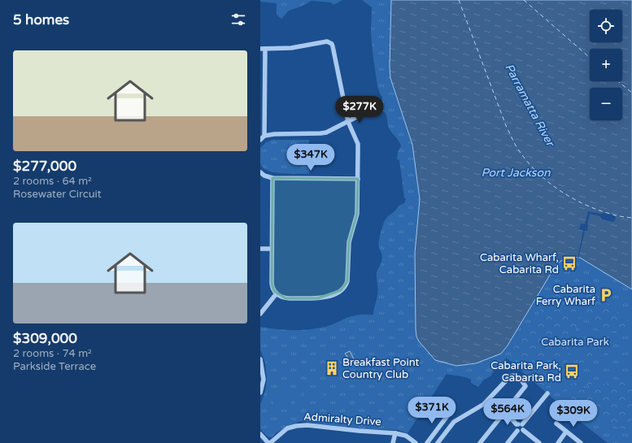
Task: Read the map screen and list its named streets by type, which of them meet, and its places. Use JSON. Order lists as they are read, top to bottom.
{
  "streets": {
    "street": ["Admiralty Drive"]
  },
  "water": ["Parramatta River", "Port Jackson"],
  "parks": ["Cabarita Park"],
  "places": {
    "bus stop": ["Cabarita Wharf, Cabarita Rd", "Cabarita Park, Cabarita Rd"],
    "parking": ["Cabarita Ferry Wharf"],
    "building": ["Breakfast Point Country Club"]
  },
  "page": {
    "heading": "5 homes",
    "map_buttons": ["+", "−"],
    "list": [
      {
        "name": "$277,000",
        "note": "2 rooms · 64 m² · Rosewater Circuit"
      },
      {
        "name": "$309,000",
        "note": "2 rooms · 74 m² · Parkside Terrace"
      }
    ],
    "price": [
      "$277K",
      "$347K",
      "$371K",
      "$564K",
      "$309K"
    ]
  }
}
